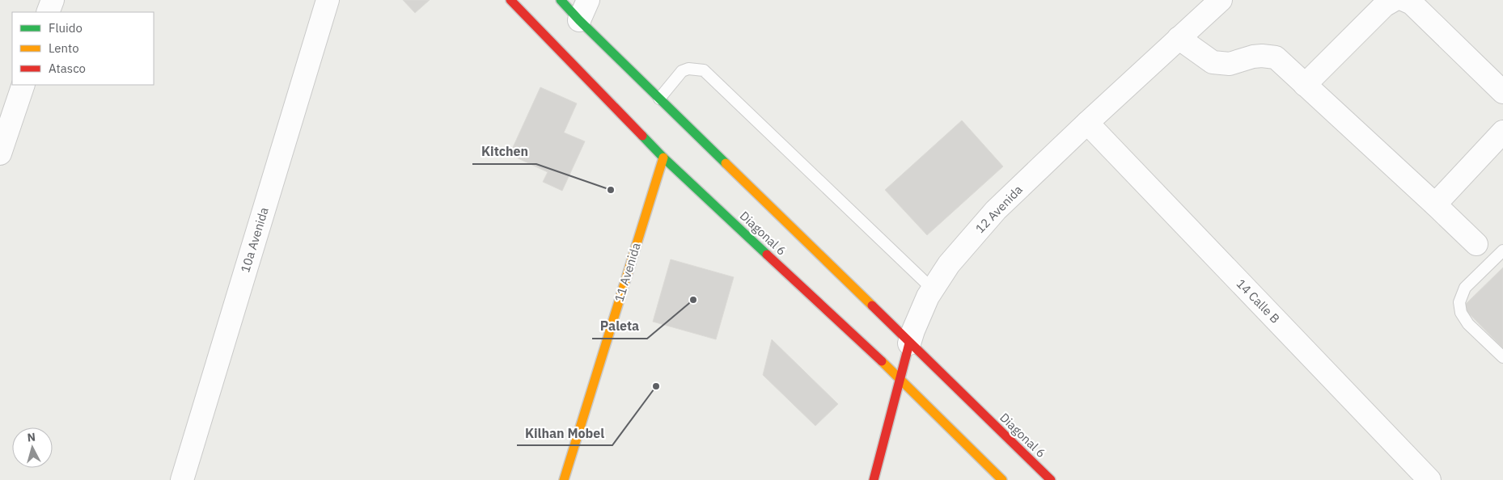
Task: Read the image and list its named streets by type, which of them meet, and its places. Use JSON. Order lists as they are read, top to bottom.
{
  "streets": {
    "main road": ["12 Avenida", "Diagonal 6", "11 Avenida"],
    "street": ["10a Avenida", "14 Calle B"]
  },
  "crossings": [
    ["12 Avenida", "Diagonal 6"],
    ["12 Avenida", "14 Calle B"],
    ["Diagonal 6", "11 Avenida"]
  ],
  "places": ["Kitchen", "Paleta", "Kilhan Mobel"],
  "legend": ["Fluido", "Lento", "Atasco"],
  "north": "top"
}
